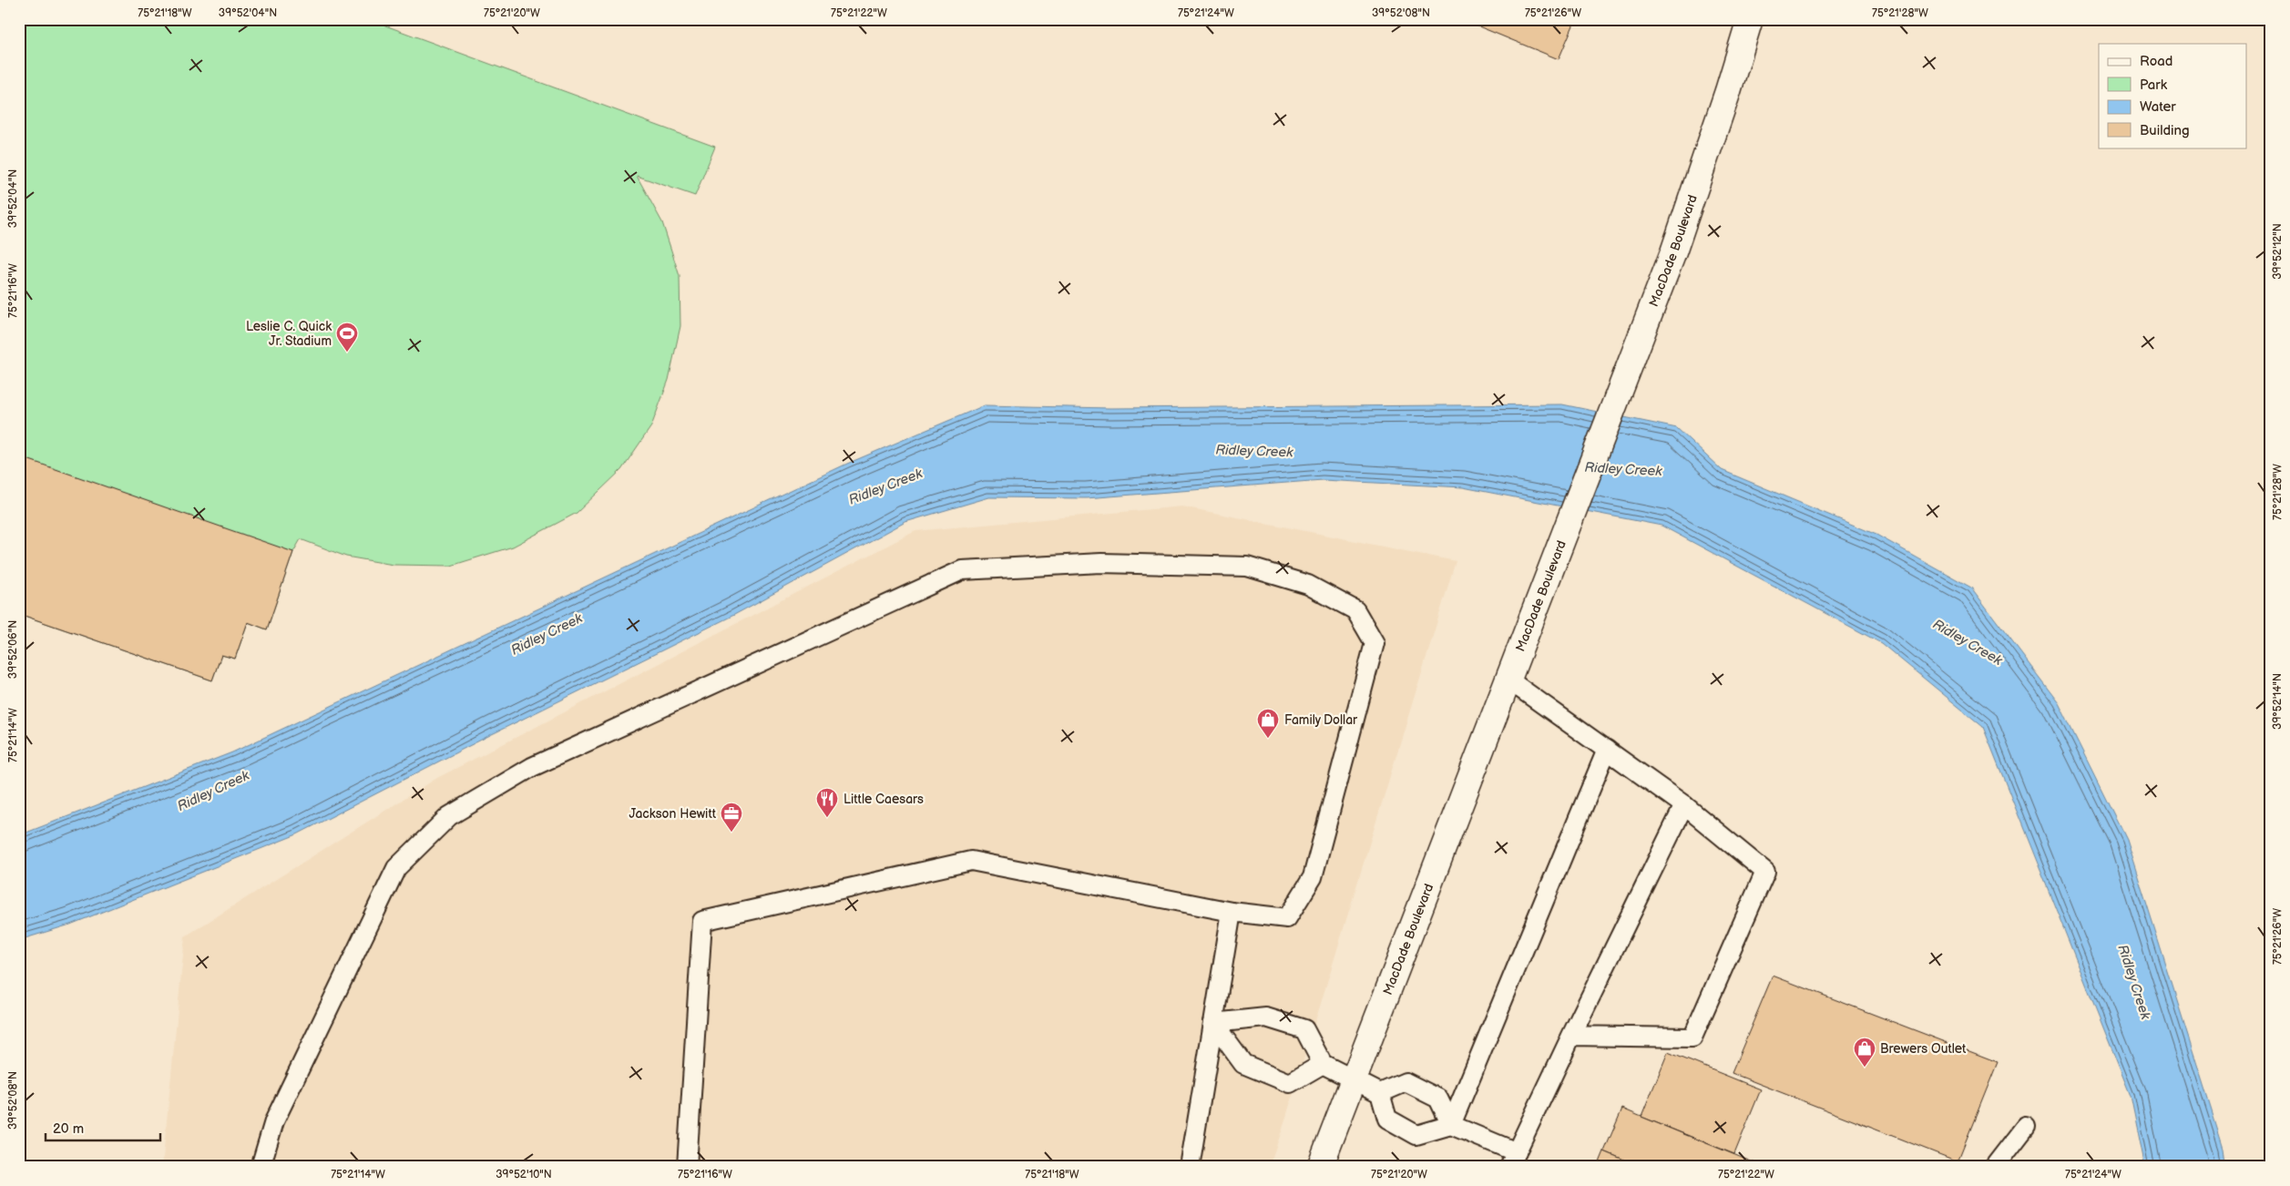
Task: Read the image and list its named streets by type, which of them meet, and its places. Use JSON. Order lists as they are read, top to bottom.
{
  "streets": {
    "main road": ["MacDade Boulevard"]
  },
  "water": ["Ridley Creek"],
  "places": {
    "sports": ["Leslie C. Quick Jr. Stadium"],
    "shop": ["Family Dollar", "Brewers Outlet"],
    "restaurant": ["Little Caesars"],
    "office": ["Jackson Hewitt"]
  },
  "legend": [
    "Road",
    "Park",
    "Water",
    "Building"
  ],
  "scale_bar": "20 m",
  "coordinates": [
    "75°21'18\"W",
    "39°52'04\"N",
    "75°21'20\"W",
    "75°21'22\"W",
    "75°21'24\"W",
    "39°52'08\"N",
    "75°21'26\"W",
    "75°21'28\"W",
    "39°52'12\"N",
    "75°21'16\"W",
    "39°52'06\"N",
    "39°52'14\"N",
    "75°21'14\"W",
    "39°52'10\"N"
  ]
}
